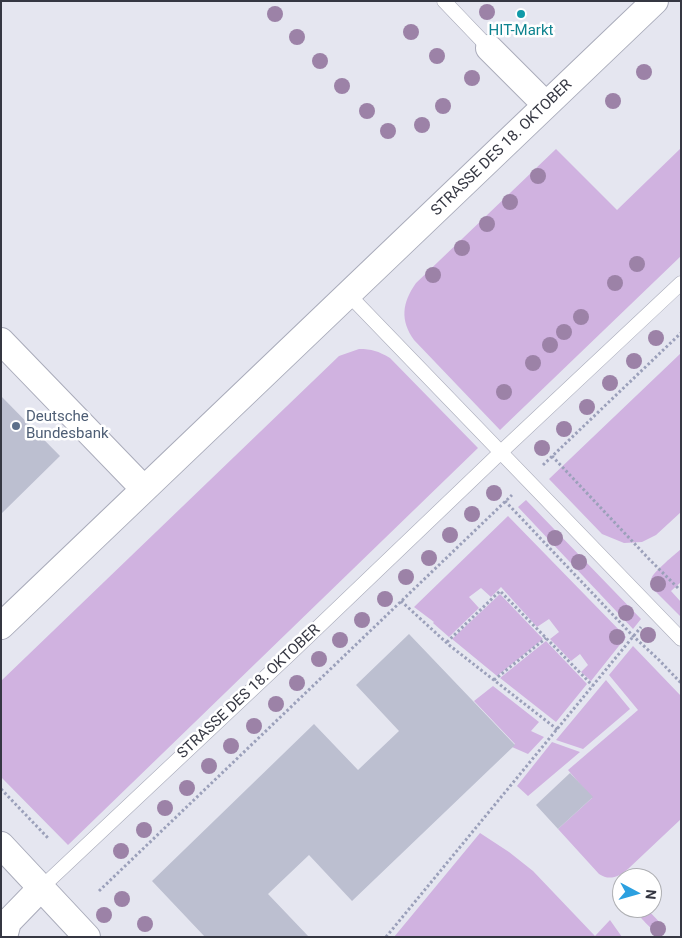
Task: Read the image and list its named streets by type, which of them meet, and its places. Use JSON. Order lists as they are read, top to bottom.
{
  "streets": {
    "street": ["STRASSE DES 18. OKTOBER"]
  },
  "places": ["HIT-Markt", "Deutsche Bundesbank"],
  "north": "right"
}
